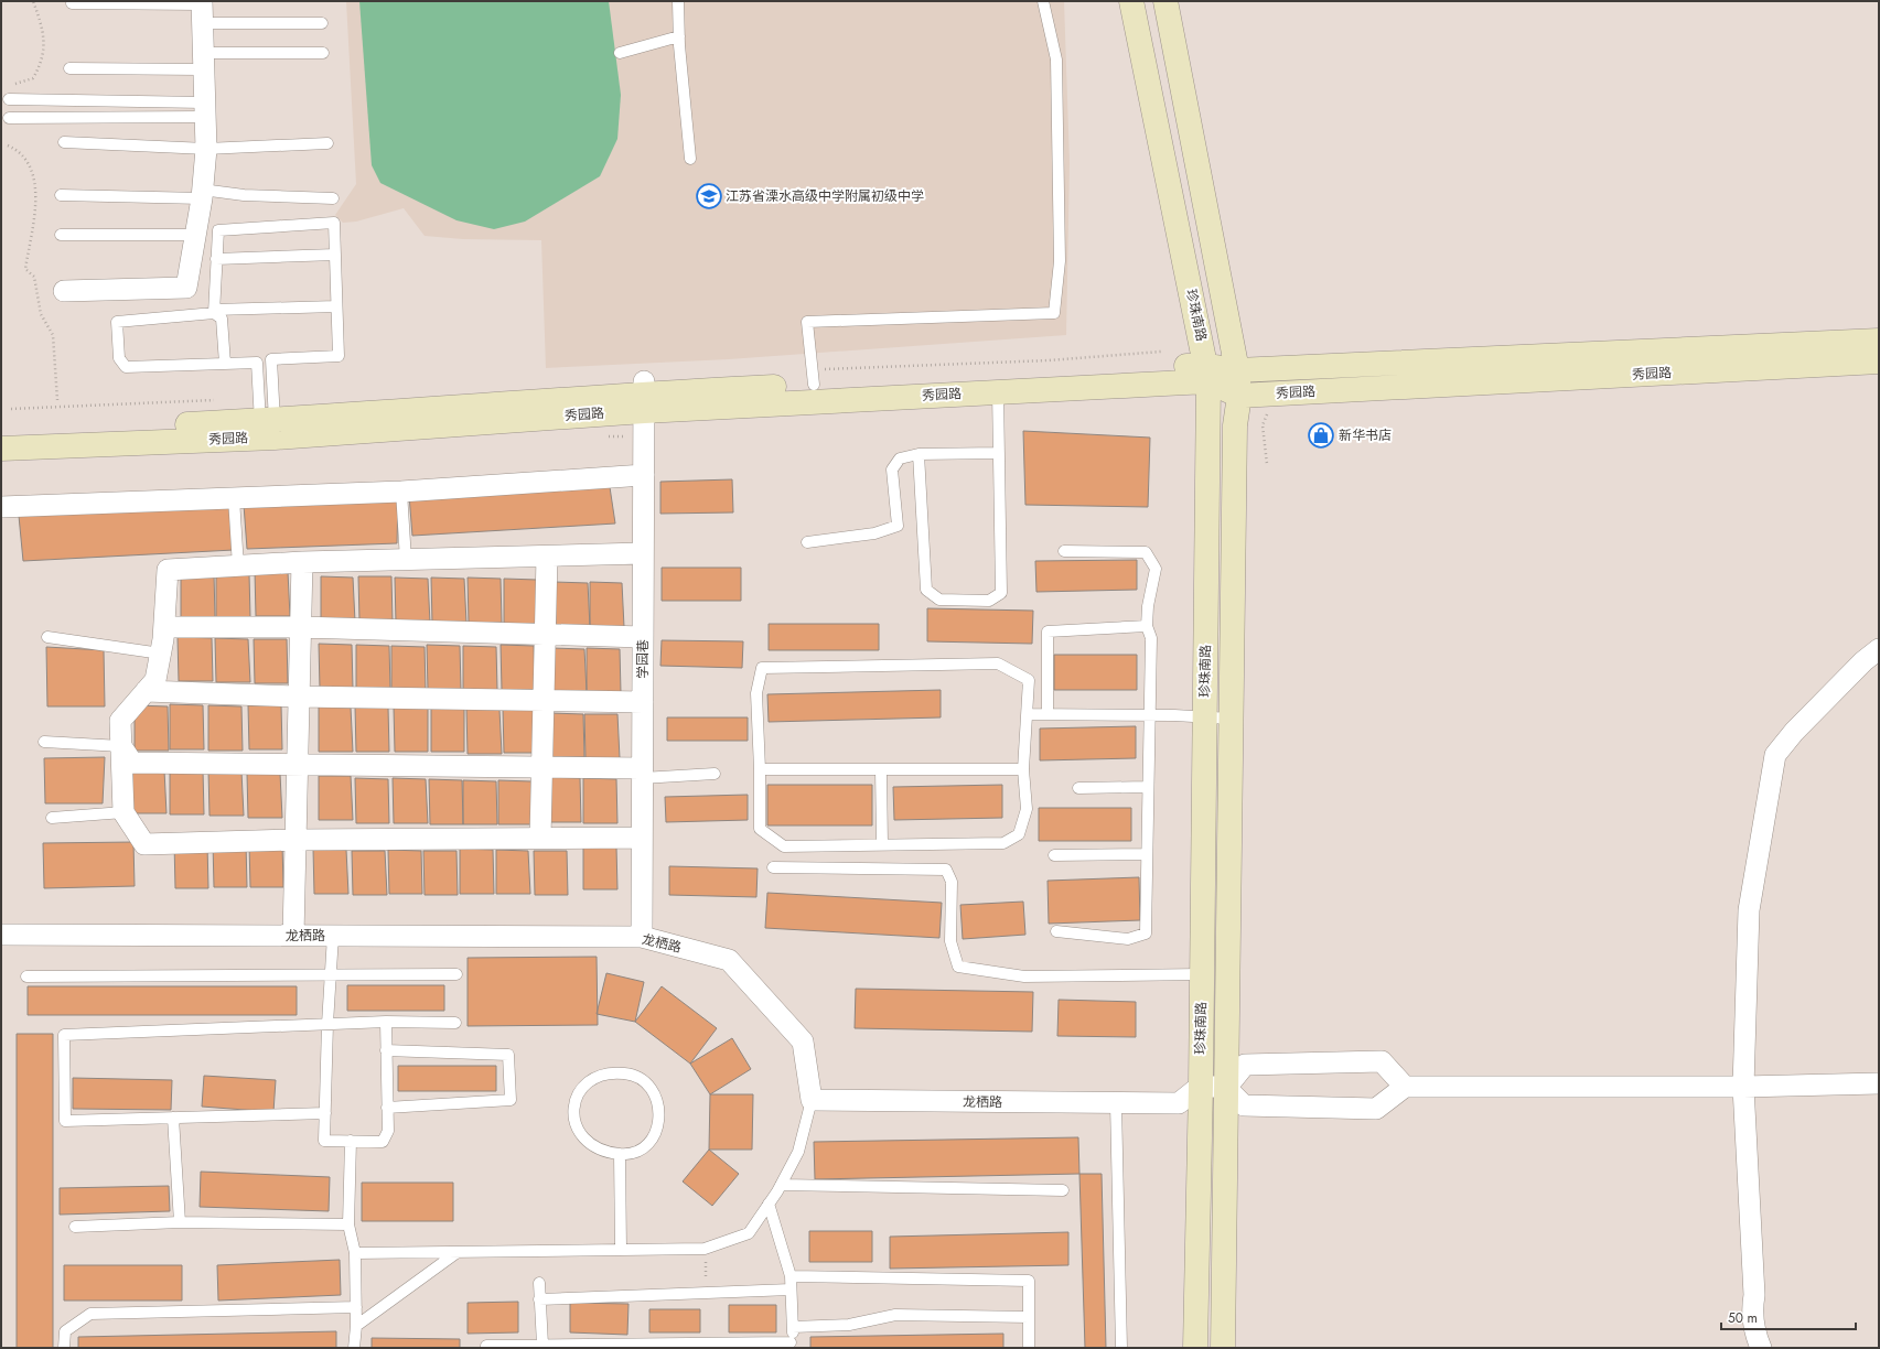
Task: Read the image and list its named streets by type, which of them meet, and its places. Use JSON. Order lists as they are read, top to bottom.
{
  "streets": {
    "street": [
      "珍珠南路",
      "秀园路",
      "学园巷",
      "龙栖路"
    ]
  },
  "crossings": [
    ["珍珠南路", "秀园路"],
    ["珍珠南路", "龙栖路"],
    ["秀园路", "学园巷"],
    ["学园巷", "龙栖路"]
  ],
  "places": {
    "school or university": ["江苏省溧水高级中学附属初级中学"],
    "shop": ["新华书店"]
  },
  "scale_bar": "50 m"
}
